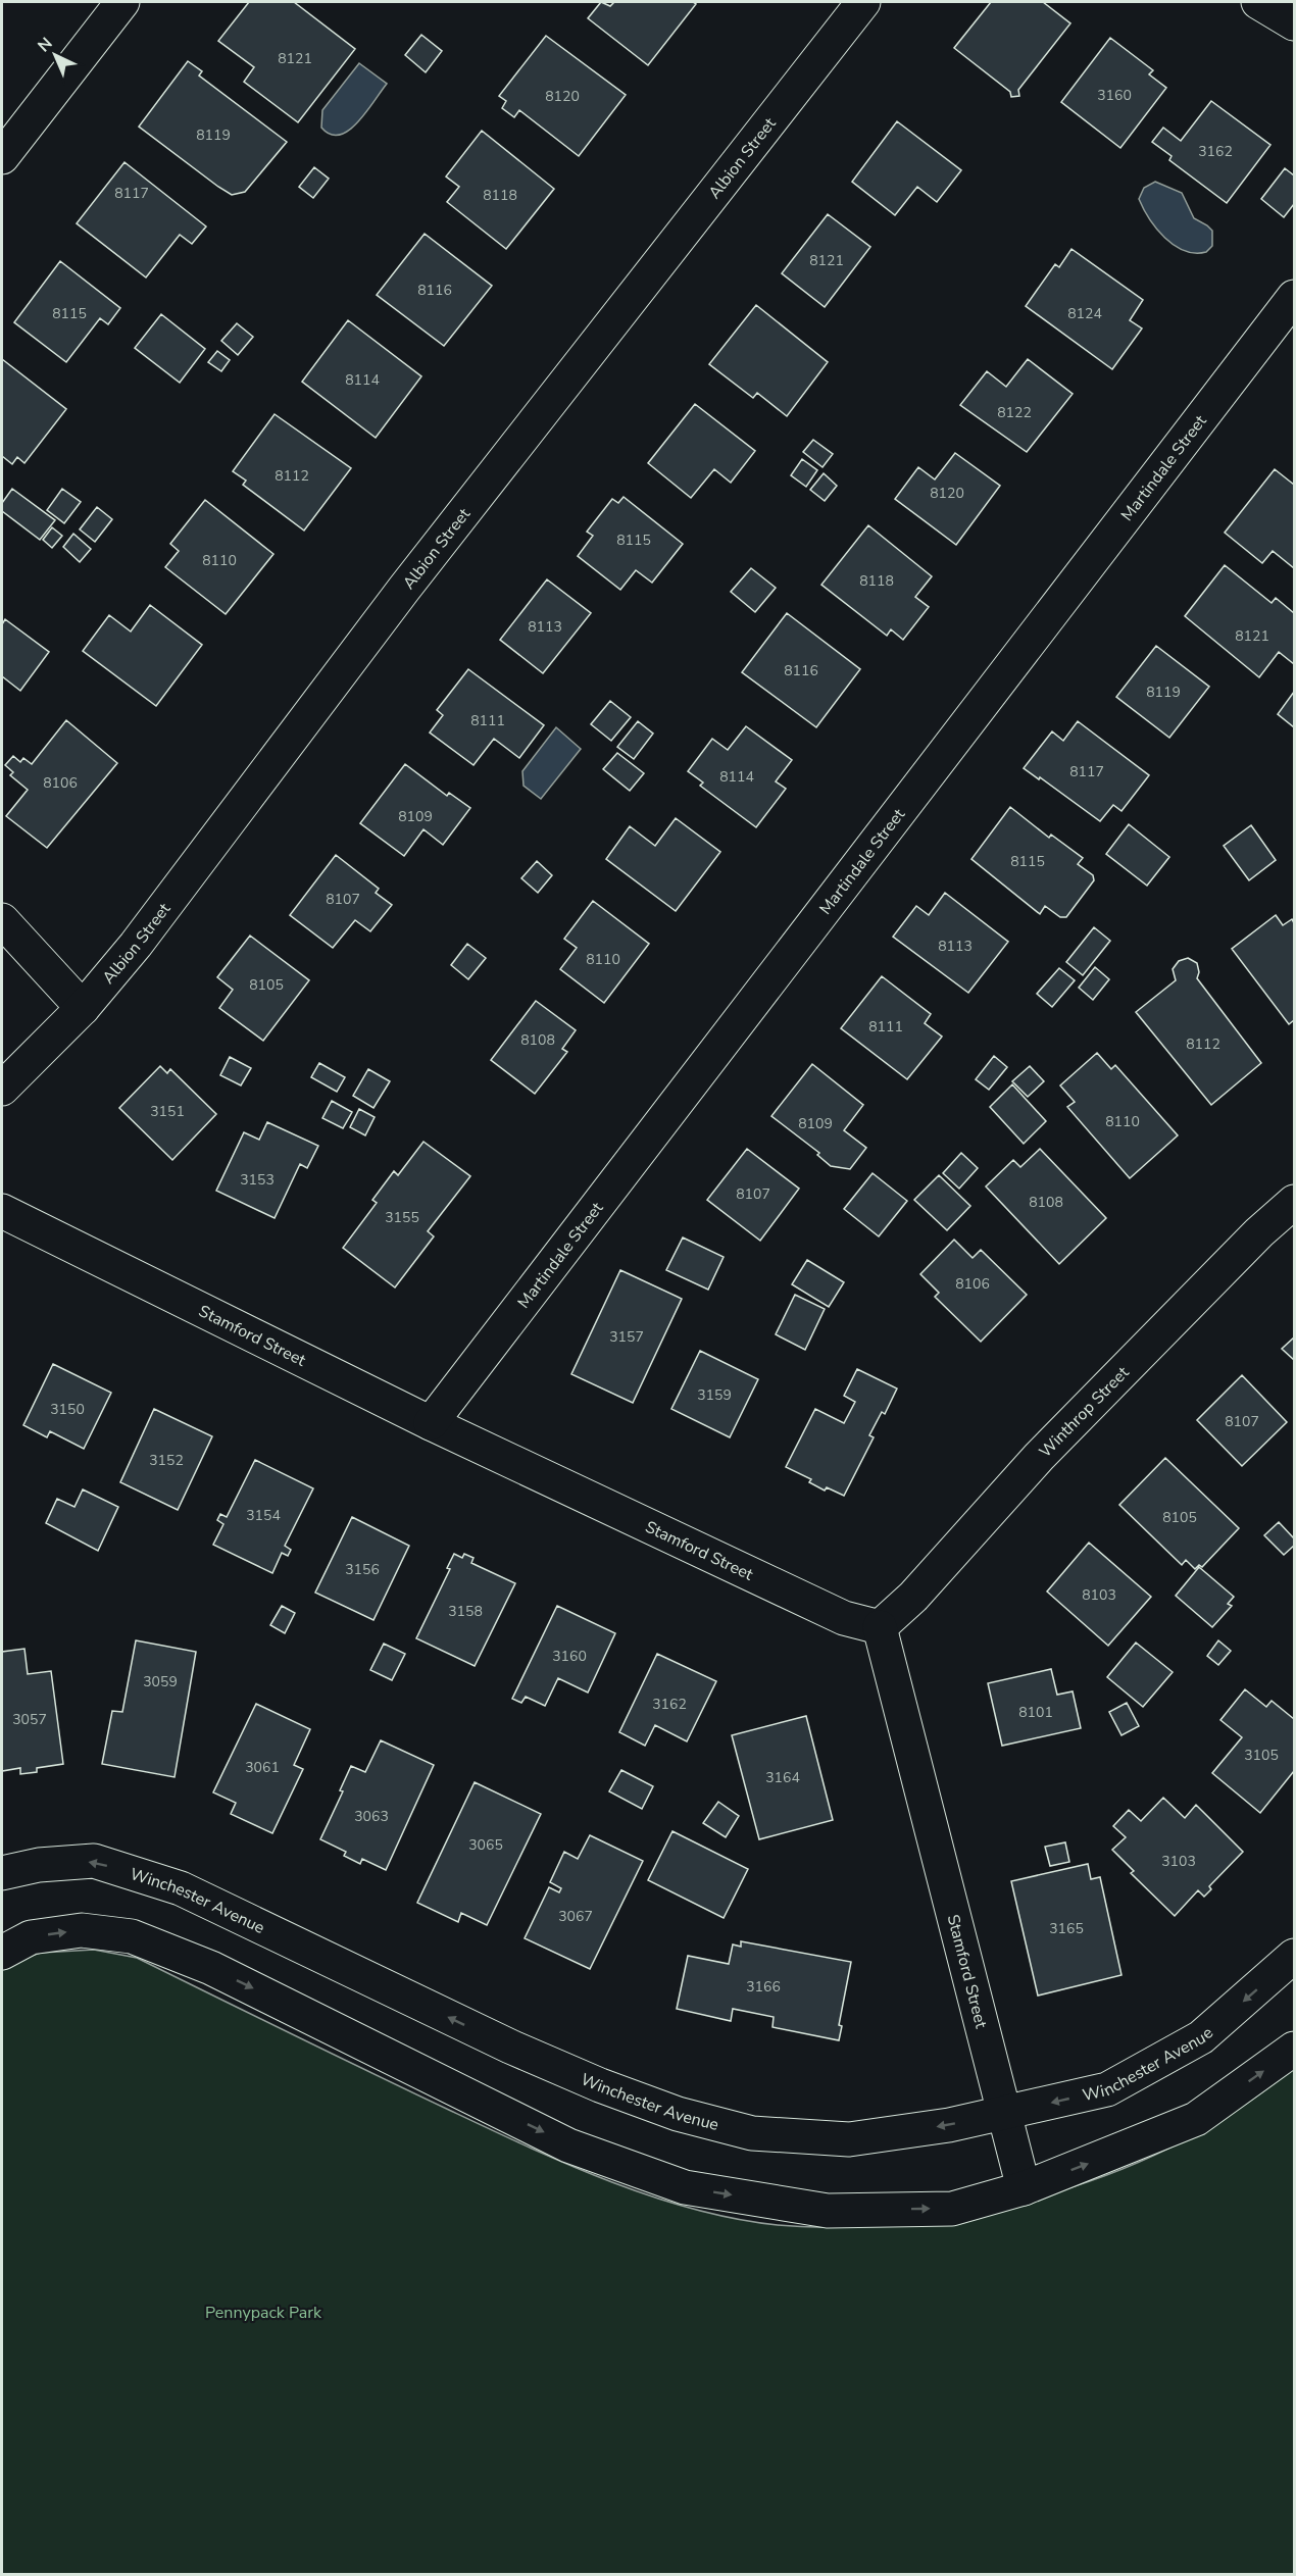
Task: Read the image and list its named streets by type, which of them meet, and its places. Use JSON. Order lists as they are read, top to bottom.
{
  "streets": {
    "street": [
      "Albion Street",
      "Martindale Street",
      "Stamford Street",
      "Winthrop Street",
      "Winchester Avenue"
    ]
  },
  "crossings": [
    ["Martindale Street", "Stamford Street"],
    ["Stamford Street", "Winthrop Street"],
    ["Stamford Street", "Winchester Avenue"]
  ],
  "parks": ["Pennypack Park"],
  "house_numbers": [
    "8121",
    "3160",
    "8120",
    "8119",
    "3162",
    "8117",
    "8118",
    "8121",
    "8116",
    "8115",
    "8124",
    "8114",
    "8122",
    "8112",
    "8120",
    "8115",
    "8110",
    "8118",
    "8113",
    "8121",
    "8116",
    "8119",
    "8111",
    "8117",
    "8114",
    "8106",
    "8109",
    "8115",
    "8107",
    "8113",
    "8110",
    "8105",
    "8111",
    "8108",
    "8112",
    "3151",
    "8110",
    "8109",
    "3153",
    "8107",
    "8108",
    "3155",
    "8106",
    "3157",
    "3159",
    "3150",
    "8107",
    "3152",
    "3154",
    "8105",
    "3156",
    "8103",
    "3158",
    "3160",
    "3059",
    "3162",
    "8101",
    "3057",
    "3105",
    "3061",
    "3164",
    "3063",
    "3065",
    "3103",
    "3067",
    "3165",
    "3166"
  ],
  "north": "top left"
}
